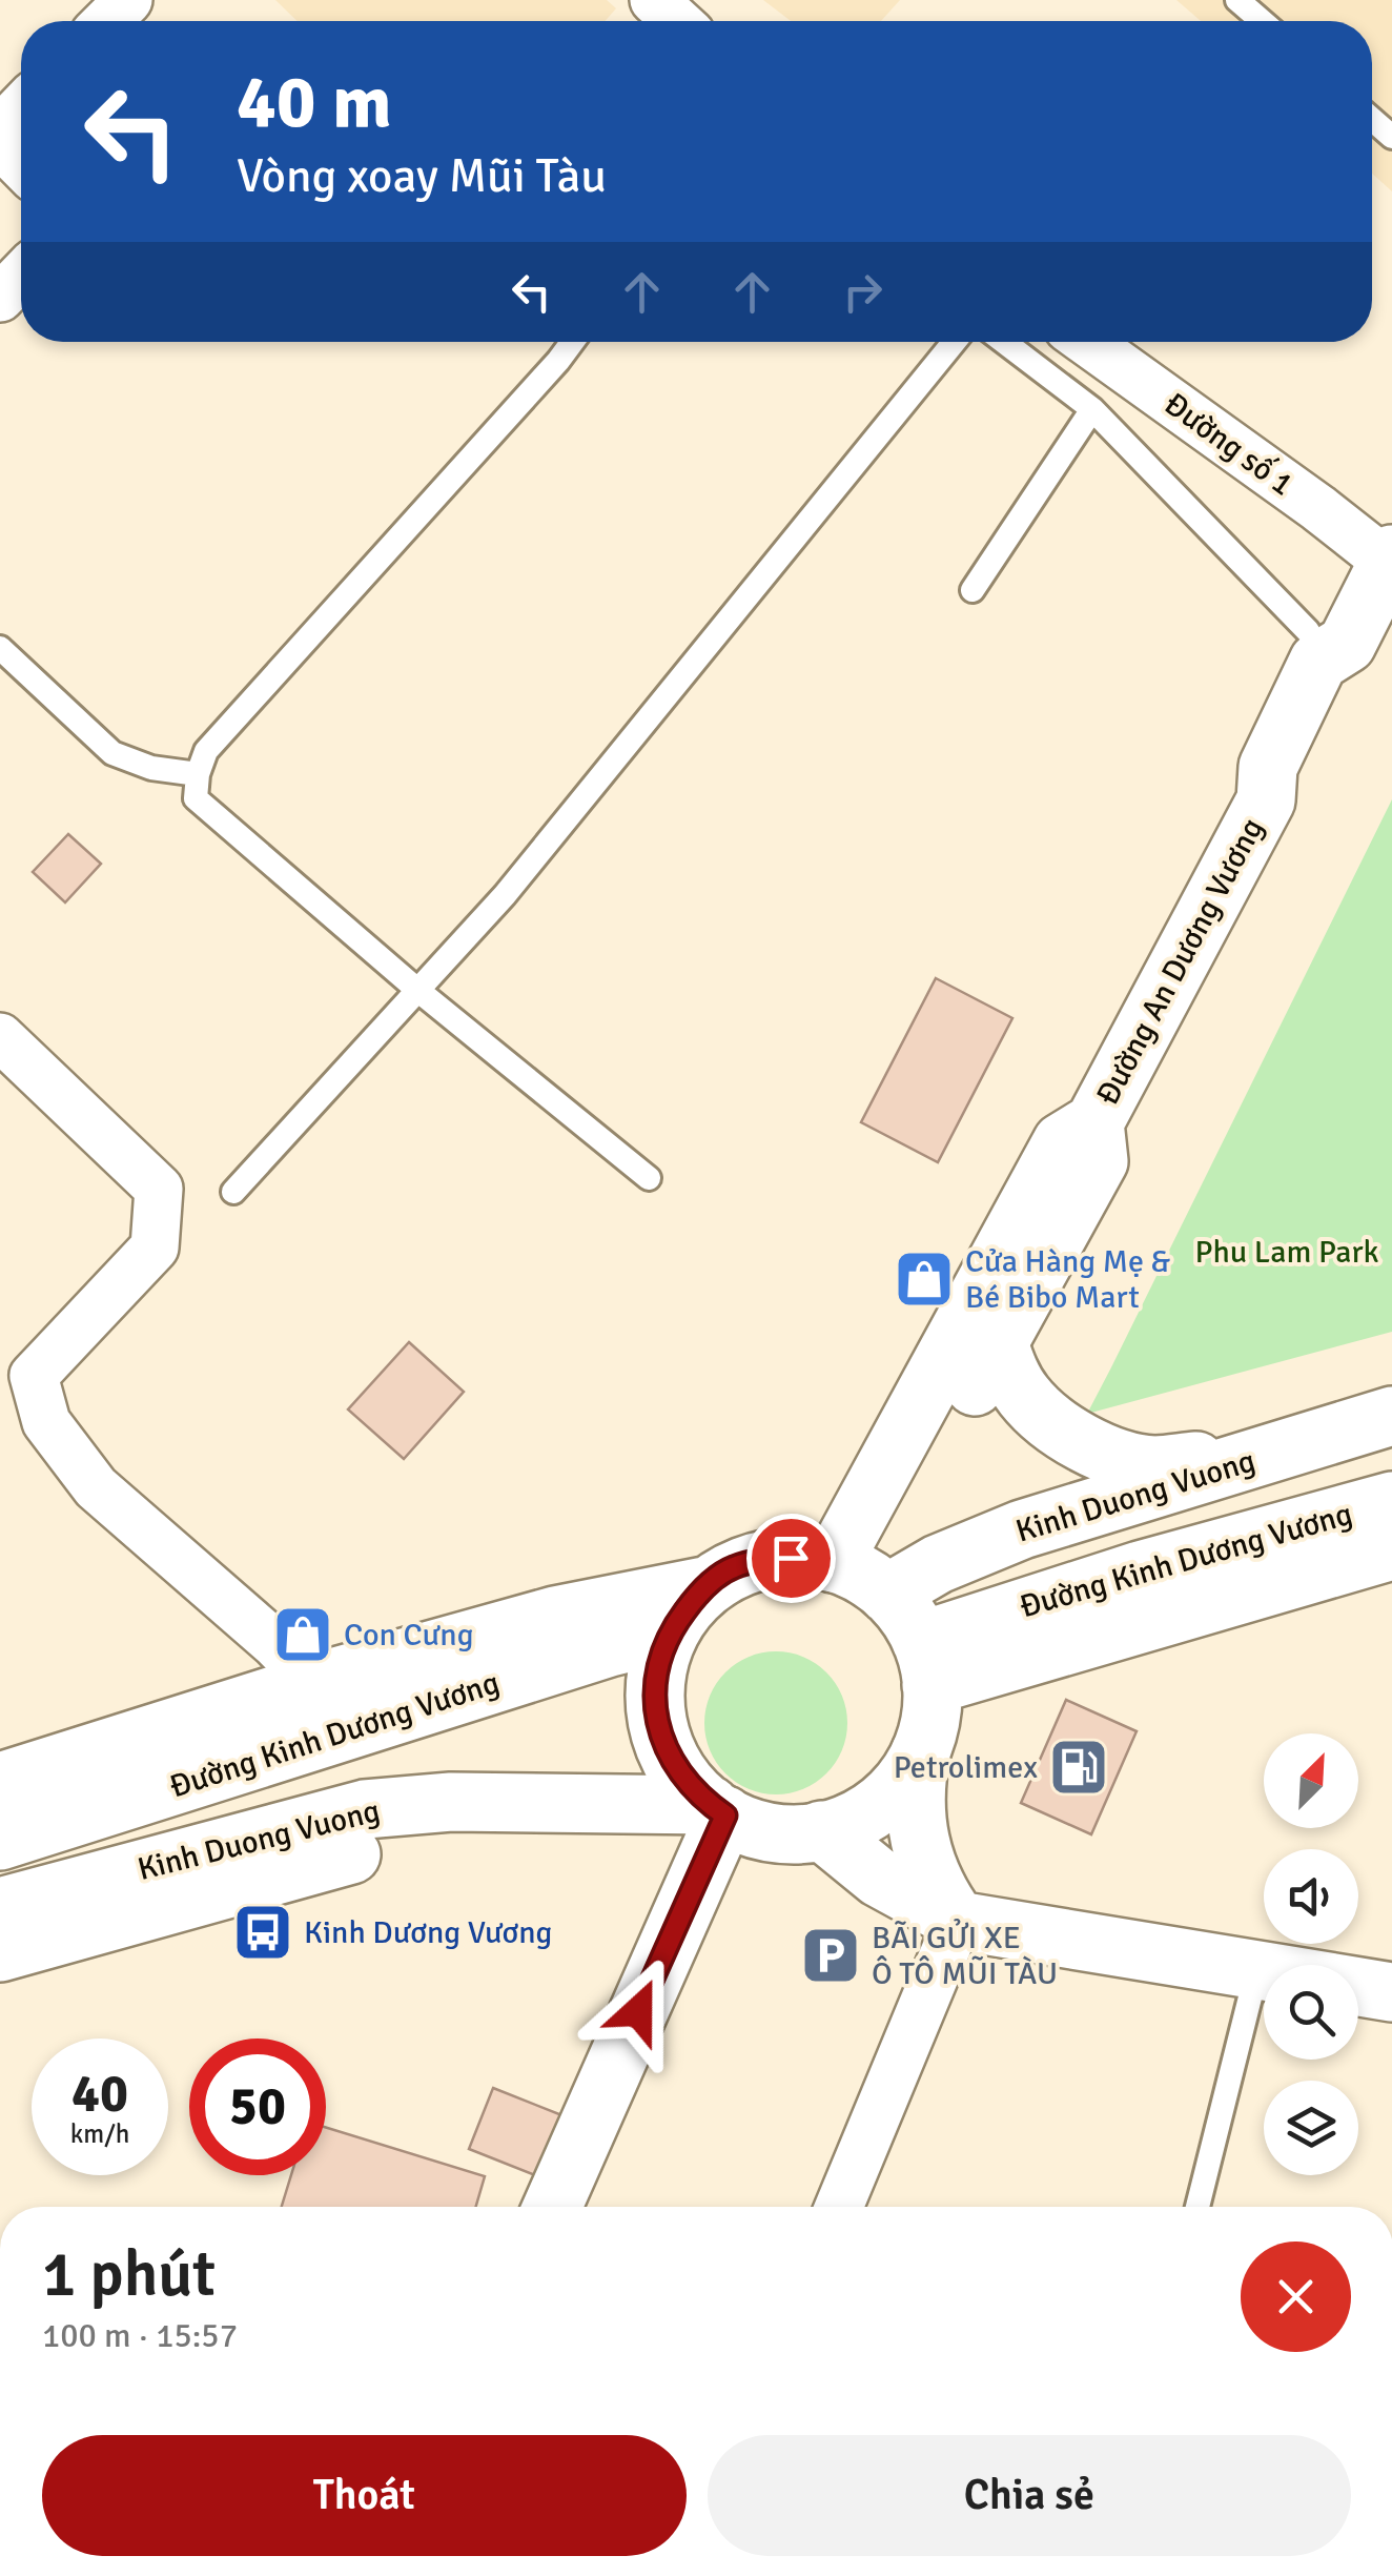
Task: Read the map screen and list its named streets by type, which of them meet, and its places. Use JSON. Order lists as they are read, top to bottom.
{
  "streets": {
    "main road": ["Đường An Dương Vương", "Kinh Duong Vuong", "Đường Kinh Dương Vương"],
    "street": ["Đường số 1"]
  },
  "crossings": [
    ["Đường số 1", "Đường An Dương Vương"],
    ["Đường An Dương Vương", "Kinh Duong Vuong"],
    ["Đường An Dương Vương", "Đường Kinh Dương Vương"],
    ["Kinh Duong Vuong", "Đường Kinh Dương Vương"]
  ],
  "parks": ["Phu Lam Park"],
  "places": {
    "shop": ["Cửa Hàng Mẹ & Bé Bibo Mart", "Con Cưng"],
    "fuel station": ["Petrolimex"],
    "bus stop": ["Kinh Dương Vương"],
    "parking": ["BÃI GỬI XE Ô TÔ MŨI TÀU"]
  },
  "north": "top right",
  "page": {
    "turn": ["40 m", "Vòng xoay Mũi Tàu"],
    "speed": "40 km/h",
    "limit": "50",
    "heading": ["1 phút", "100 m · 15:57"],
    "buttons": ["Thoát", "Chia sẻ"]
  }
}
